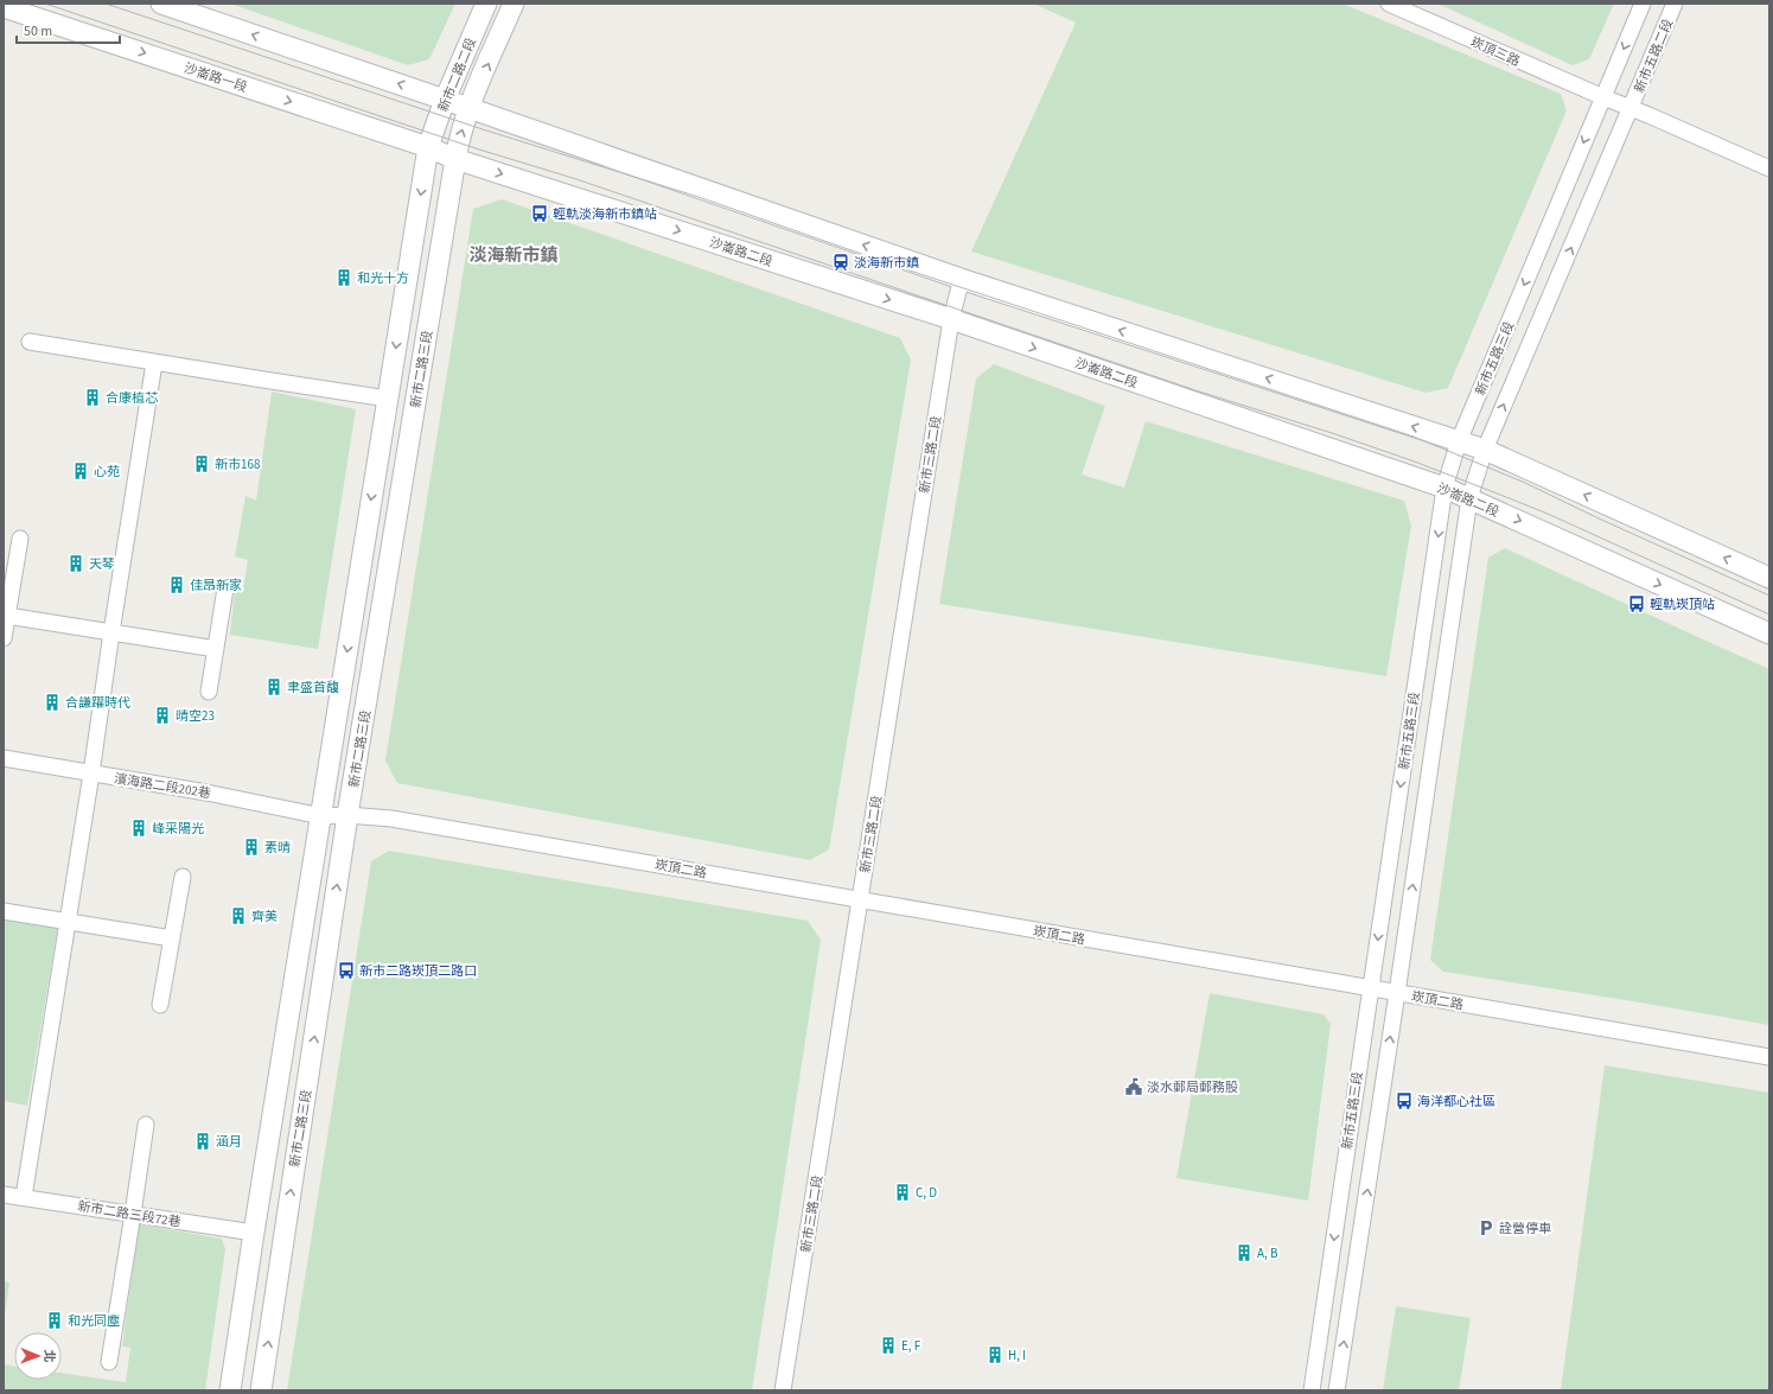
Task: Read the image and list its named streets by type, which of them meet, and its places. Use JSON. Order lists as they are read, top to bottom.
{
  "streets": {
    "street": [
      "崁頂三路",
      "新市五路二段",
      "新市二路二段",
      "沙崙路一段",
      "沙崙路二段",
      "新市五路三段",
      "新市二路三段",
      "新市三路二段",
      "濱海路二段202巷",
      "崁頂二路",
      "新市二路三段72巷"
    ]
  },
  "crossings": [
    ["崁頂三路", "新市五路二段"],
    ["崁頂三路", "新市五路三段"],
    ["新市五路二段", "新市五路三段"],
    ["新市二路二段", "沙崙路一段"],
    ["新市二路二段", "沙崙路二段"],
    ["新市二路二段", "新市二路三段"],
    ["沙崙路一段", "沙崙路二段"],
    ["沙崙路一段", "新市二路三段"],
    ["沙崙路二段", "新市五路三段"],
    ["沙崙路二段", "新市二路三段"],
    ["沙崙路二段", "新市三路二段"],
    ["新市五路三段", "崁頂二路"],
    ["新市二路三段", "濱海路二段202巷"],
    ["新市二路三段", "崁頂二路"],
    ["新市二路三段", "新市二路三段72巷"],
    ["新市三路二段", "崁頂二路"],
    ["濱海路二段202巷", "崁頂二路"]
  ],
  "districts": ["淡海新市鎮"],
  "places": {
    "bus stop": [
      "輕軌淡海新市鎮站",
      "輕軌崁頂站",
      "新市二路崁頂二路口",
      "海洋都心社區"
    ],
    "station": ["淡海新市鎮"],
    "building": [
      "和光十方",
      "合康植芯",
      "新市168",
      "心苑",
      "天琴",
      "佳昂新家",
      "聿盛首馥",
      "合謙躍時代",
      "晴空23",
      "峰采陽光",
      "素晴",
      "齊美",
      "涵月",
      "C, D",
      "A, B",
      "和光同塵",
      "E, F",
      "H, I"
    ],
    "public building": ["淡水郵局郵務股"],
    "parking": ["詮營停車"]
  },
  "scale_bar": "50 m",
  "north": "right"
}
